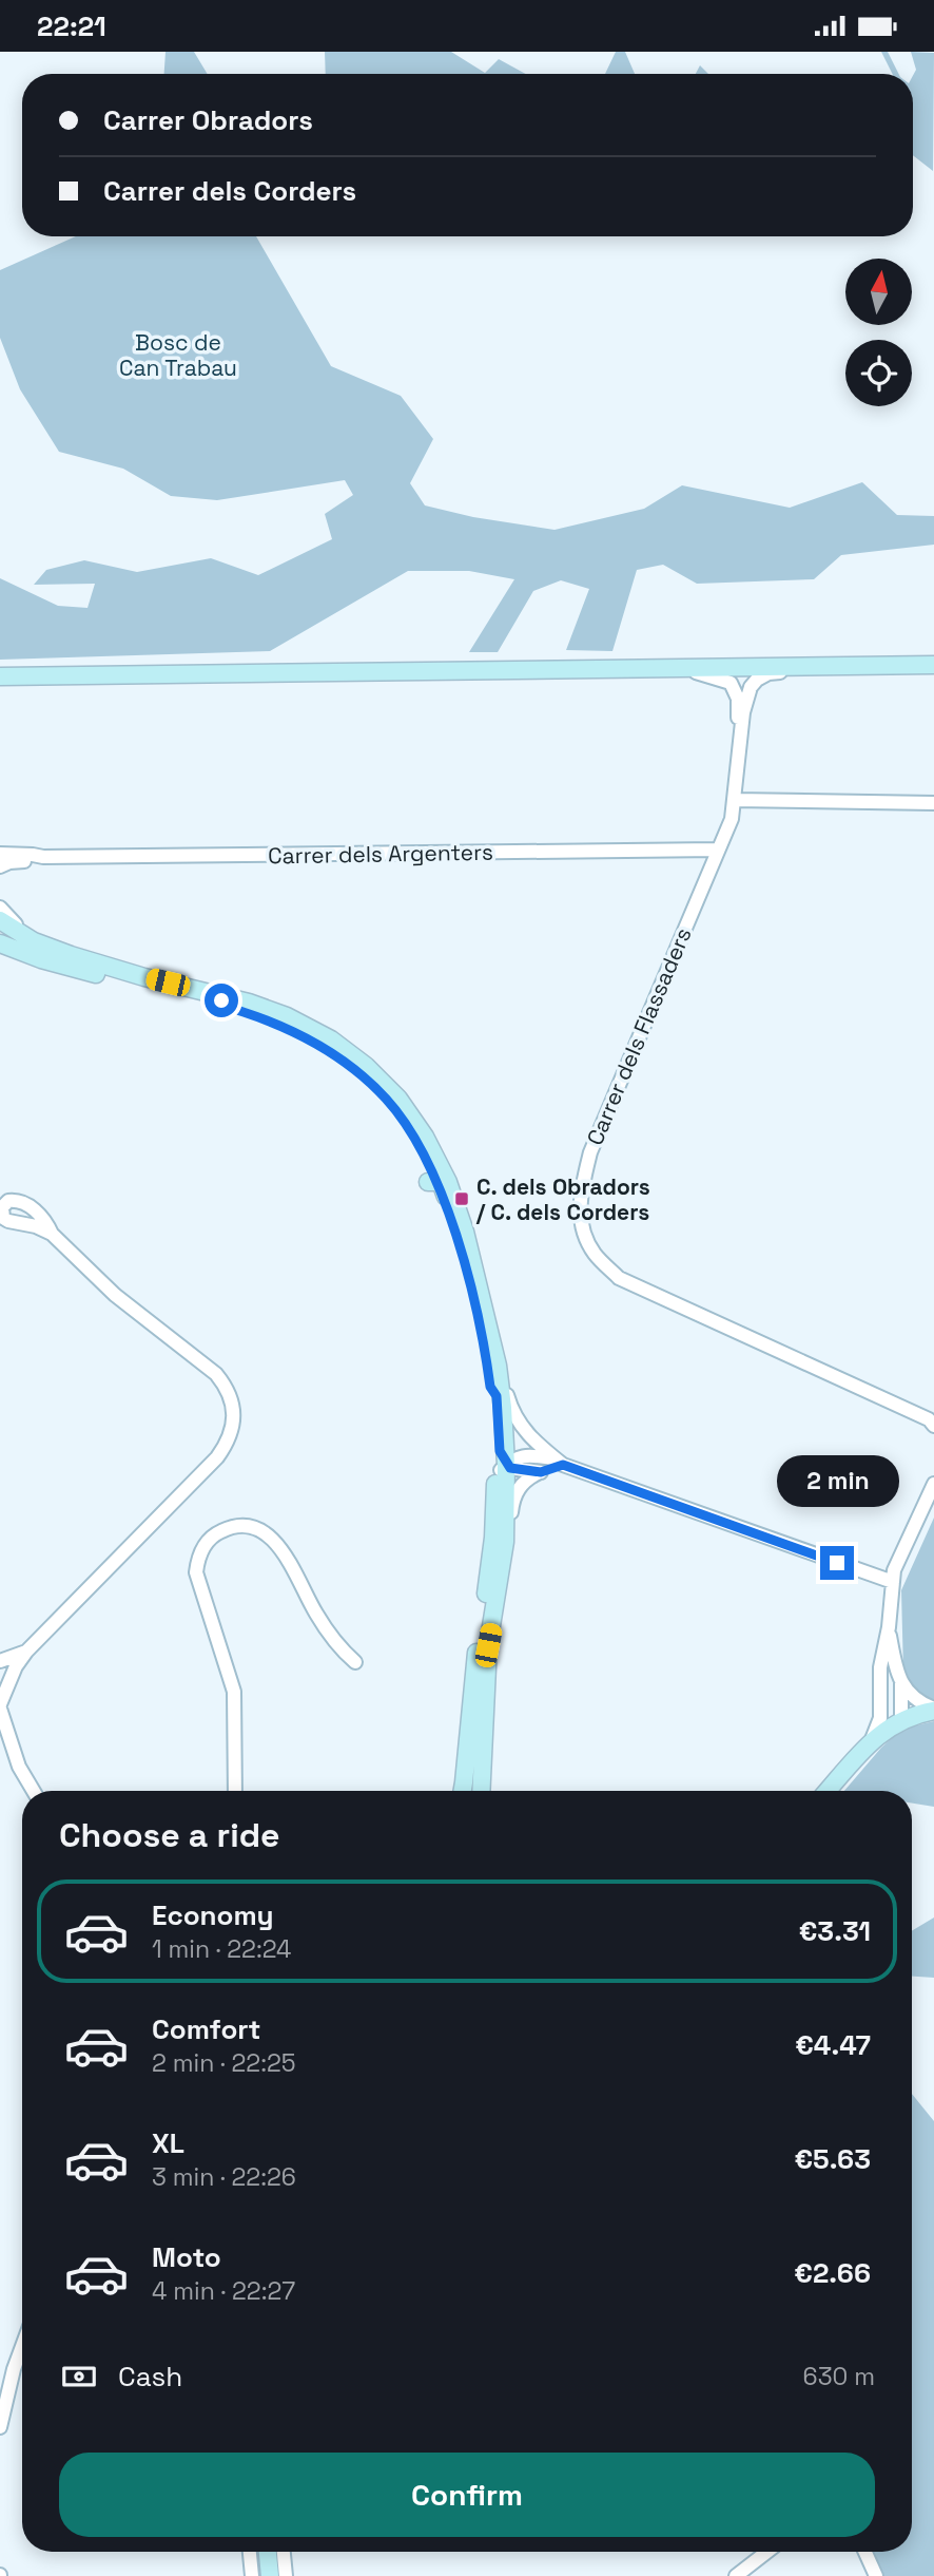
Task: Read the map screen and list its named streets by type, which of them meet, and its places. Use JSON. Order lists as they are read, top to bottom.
{
  "streets": {
    "street": ["Carrer dels Argenters", "Carrer dels Flassaders"]
  },
  "crossings": [
    ["Carrer dels Argenters", "Carrer dels Flassaders"]
  ],
  "parks": ["Bosc de Can Trabau"],
  "places": {
    "transit": ["C. dels Obradors / C. dels Corders"]
  },
  "north": "top",
  "page": {
    "status": "22:21",
    "banner": ["Carrer Obradors", "Carrer dels Corders"],
    "bubble": "2 min",
    "heading": "Choose a ride",
    "list": [
      {
        "name": "Economy",
        "note": "1 min · 22:24",
        "value": "€3.31"
      },
      {
        "name": "Comfort",
        "note": "2 min · 22:25",
        "value": "€4.47"
      },
      {
        "name": "XL",
        "note": "3 min · 22:26",
        "value": "€5.63"
      },
      {
        "name": "Moto",
        "note": "4 min · 22:27",
        "value": "€2.66"
      }
    ],
    "pay": ["Cash", "630 m"],
    "buttons": "Confirm"
  }
}
